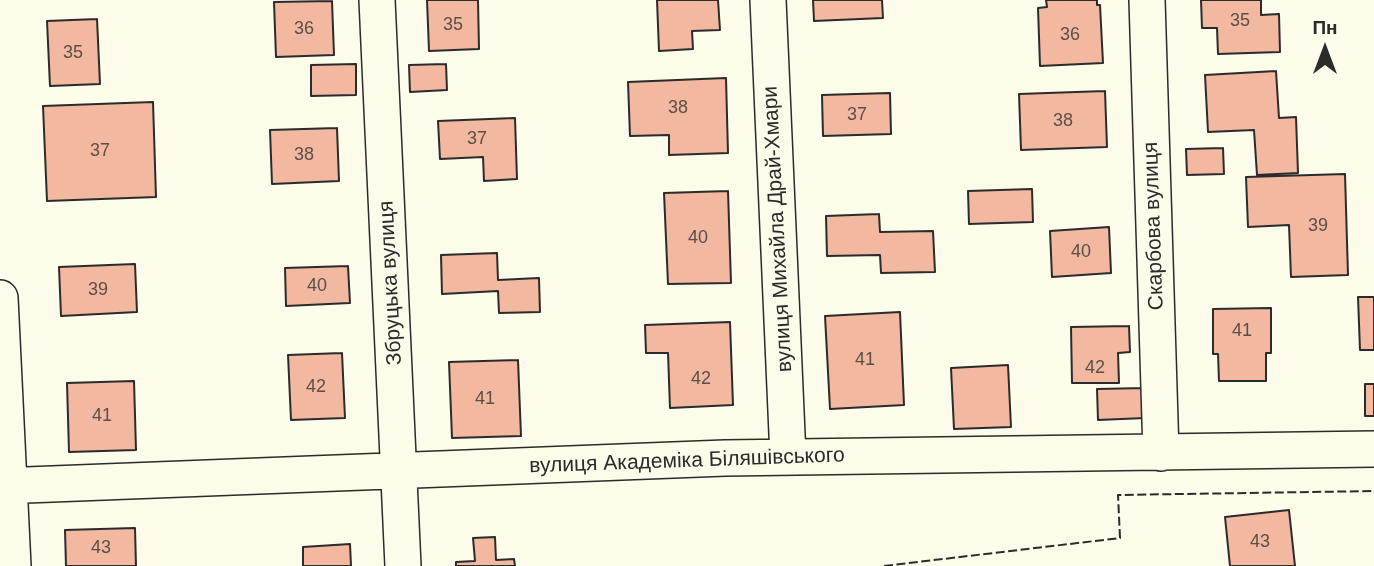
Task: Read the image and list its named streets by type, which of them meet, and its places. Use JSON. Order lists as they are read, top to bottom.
{
  "streets": {
    "street": [
      "Скарбова вулиця",
      "вулиця Михайла Драй-Хмари",
      "Збруцька вулиця",
      "вулиця Академіка Біляшівського"
    ]
  },
  "crossings": [
    ["Скарбова вулиця", "вулиця Академіка Біляшівського"],
    ["вулиця Михайла Драй-Хмари", "вулиця Академіка Біляшівського"],
    ["Збруцька вулиця", "вулиця Академіка Біляшівського"]
  ],
  "house_numbers": [
    "35",
    "35",
    "36",
    "36",
    "35",
    "38",
    "37",
    "38",
    "37",
    "37",
    "38",
    "39",
    "40",
    "40",
    "40",
    "39",
    "41",
    "41",
    "42",
    "42",
    "42",
    "41",
    "41",
    "43",
    "43"
  ],
  "north": "top"
}
